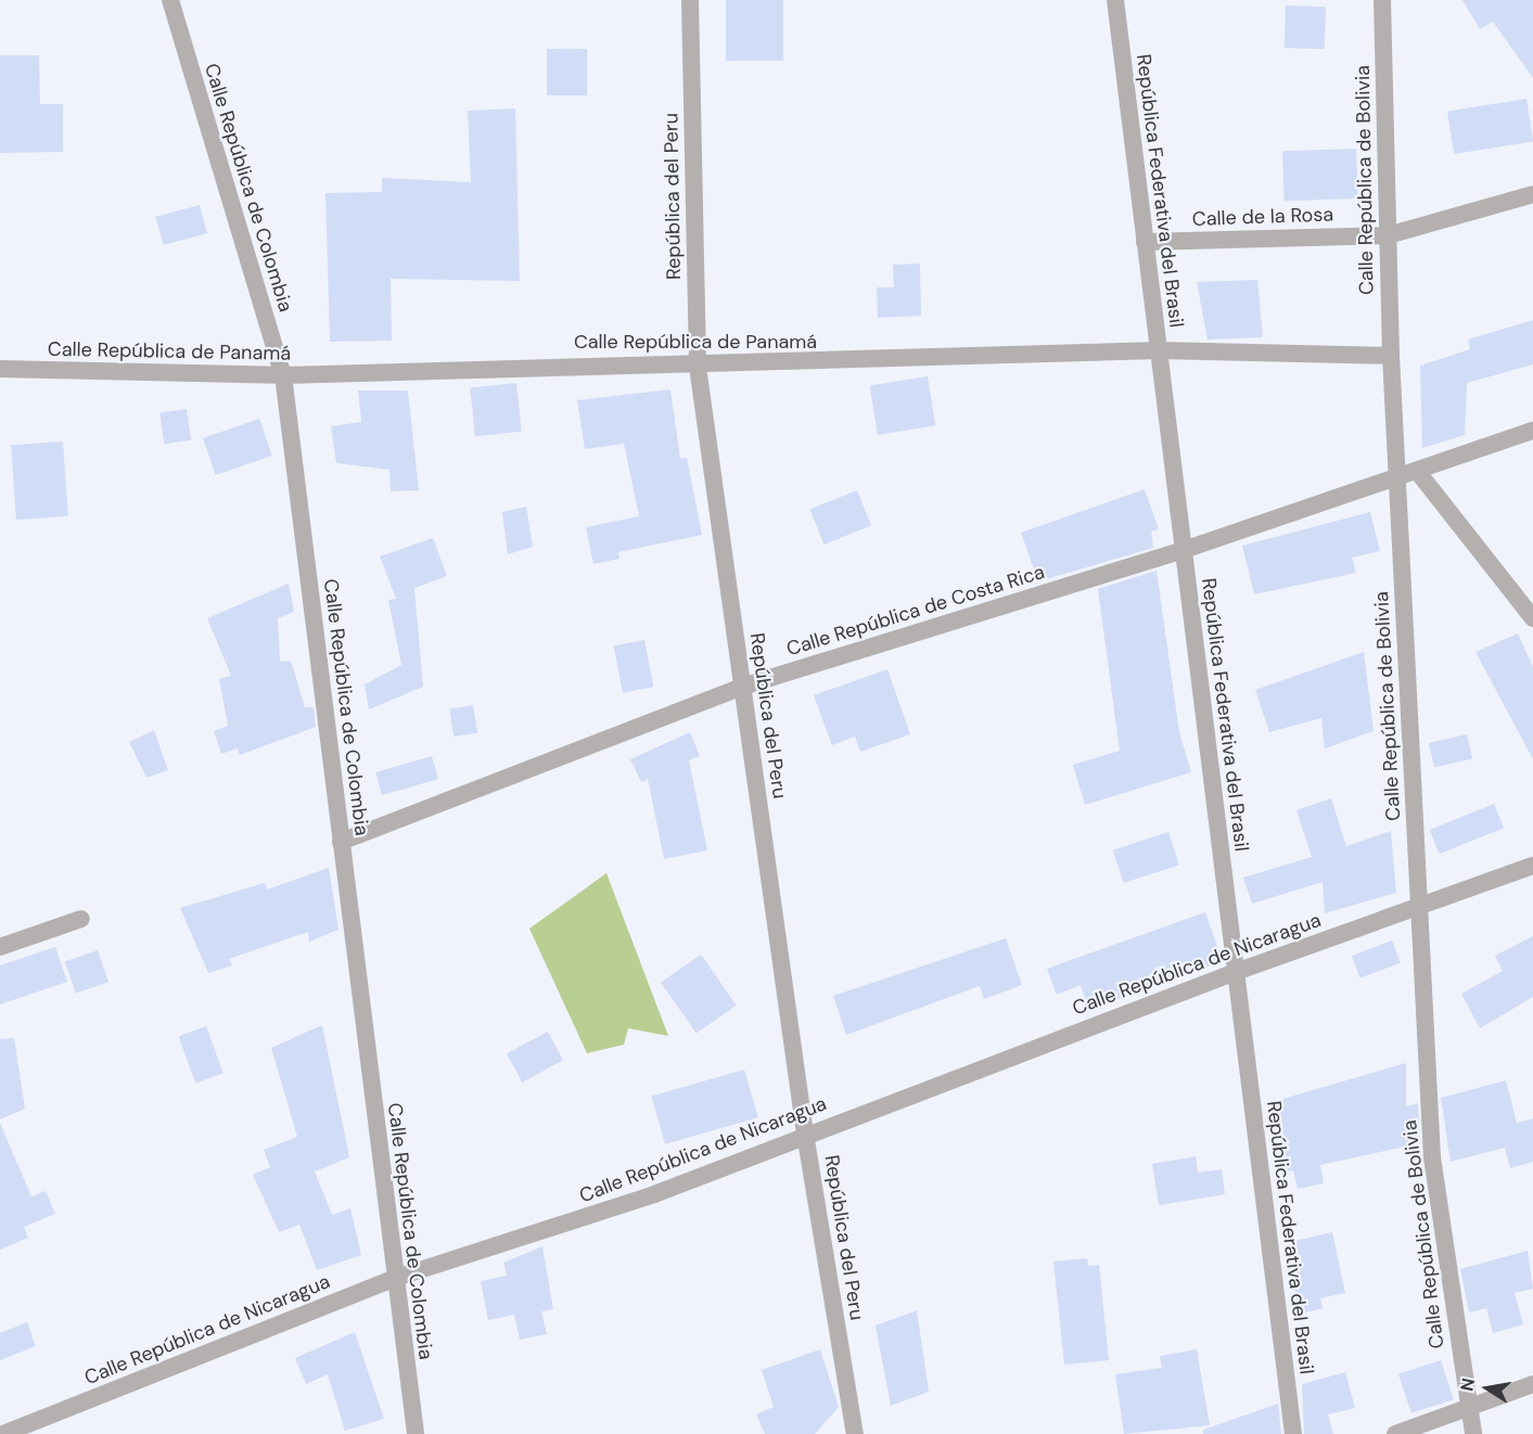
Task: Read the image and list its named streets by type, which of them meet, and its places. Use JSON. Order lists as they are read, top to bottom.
{
  "streets": {
    "street": [
      "Calle República de Bolivia",
      "Calle República de Colombia",
      "República Federativa del Brasil",
      "República del Peru",
      "Calle de la Rosa",
      "Calle República de Panamá",
      "Calle República de Costa Rica",
      "Calle República de Nicaragua"
    ]
  },
  "crossings": [
    ["Calle República de Bolivia", "Calle de la Rosa"],
    ["Calle República de Bolivia", "Calle República de Panamá"],
    ["Calle República de Bolivia", "Calle República de Costa Rica"],
    ["Calle República de Bolivia", "Calle República de Nicaragua"],
    ["Calle República de Colombia", "Calle República de Panamá"],
    ["Calle República de Colombia", "Calle República de Costa Rica"],
    ["Calle República de Colombia", "Calle República de Nicaragua"],
    ["República Federativa del Brasil", "Calle de la Rosa"],
    ["República Federativa del Brasil", "Calle República de Panamá"],
    ["República Federativa del Brasil", "Calle República de Costa Rica"],
    ["República Federativa del Brasil", "Calle República de Nicaragua"],
    ["República del Peru", "Calle República de Panamá"],
    ["República del Peru", "Calle República de Costa Rica"],
    ["República del Peru", "Calle República de Nicaragua"]
  ],
  "north": "left"
}
